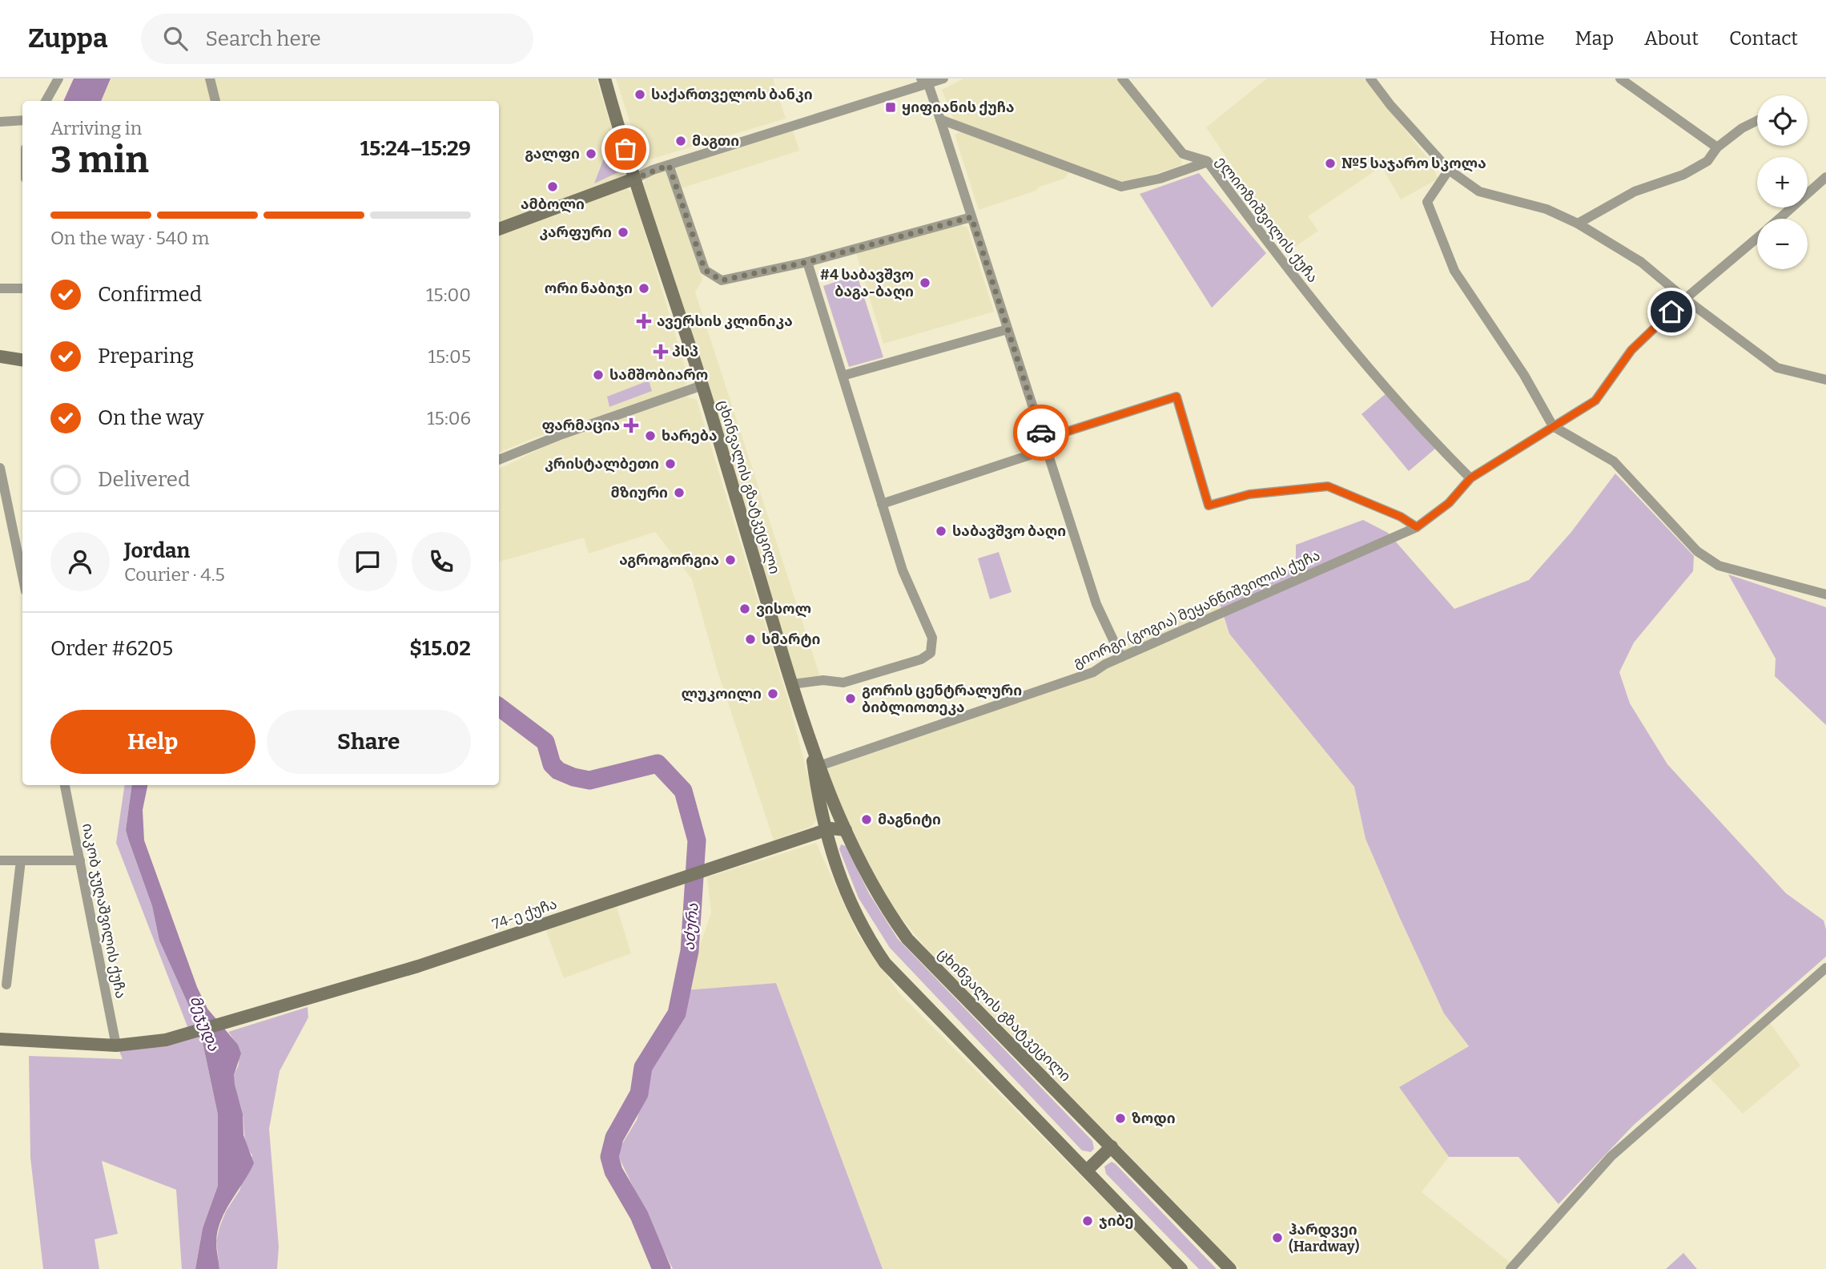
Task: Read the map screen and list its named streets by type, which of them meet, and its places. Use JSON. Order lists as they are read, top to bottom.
{
  "streets": {
    "main road": ["ცხინვალის გზატკეცილი", "74-ე ქუჩა"],
    "street": ["ელიოზიშვილის ქუჩა", "გიორგი (გოგია) მეყანწიშვილის ქუჩა", "იაკობ ჯუღაშვილის ქუჩა"]
  },
  "crossings": [
    ["ელიოზიშვილის ქუჩა", "გიორგი (გოგია) მეყანწიშვილის ქუჩა"],
    ["ცხინვალის გზატკეცილი", "გიორგი (გოგია) მეყანწიშვილის ქუჩა"],
    ["ცხინვალის გზატკეცილი", "74-ე ქუჩა"],
    ["იაკობ ჯუღაშვილის ქუჩა", "74-ე ქუჩა"]
  ],
  "water": ["აძურა", "მეჯუდა"],
  "places": {
    "other": [
      "საქართველოს ბანკი",
      "მაგთი",
      "გალფი",
      "№5 საჯარო სკოლა",
      "ამბოლი",
      "კარფური",
      "#4 საბავშვო ბაგა-ბაღი",
      "ორი ნაბიჯი",
      "სამშობიარო",
      "ხარება",
      "კრისტალბეთი",
      "მზიური",
      "საბავშვო ბაღი",
      "აგროგორგია",
      "ვისოლ",
      "სმარტი",
      "ლუკოილი",
      "გორის ცენტრალური ბიბლიოთეკა",
      "მაგნიტი",
      "ზოდი",
      "ჯიბე",
      "ჰარდვეი (Hardway)"
    ],
    "transit": ["ყიფიანის ქუჩა"],
    "health": ["ავერსის კლინიკა", "პსპ", "ფარმაცია"]
  },
  "page": {
    "header": "Zuppa",
    "search": "Search here",
    "nav": [
      "Home",
      "Map",
      "About",
      "Contact"
    ],
    "map_buttons": ["+", "−"],
    "heading": ["3 min", "Arriving in", "15:24–15:29"],
    "panel": [
      "Jordan",
      "Courier · 4.5",
      "Order #6205",
      "$15.02"
    ],
    "bar": "On the way · 540 m",
    "list": [
      ["Confirmed", "15:00"],
      ["Preparing", "15:05"],
      ["On the way", "15:06"],
      "Delivered"
    ],
    "buttons": ["Help", "Share"]
  }
}
